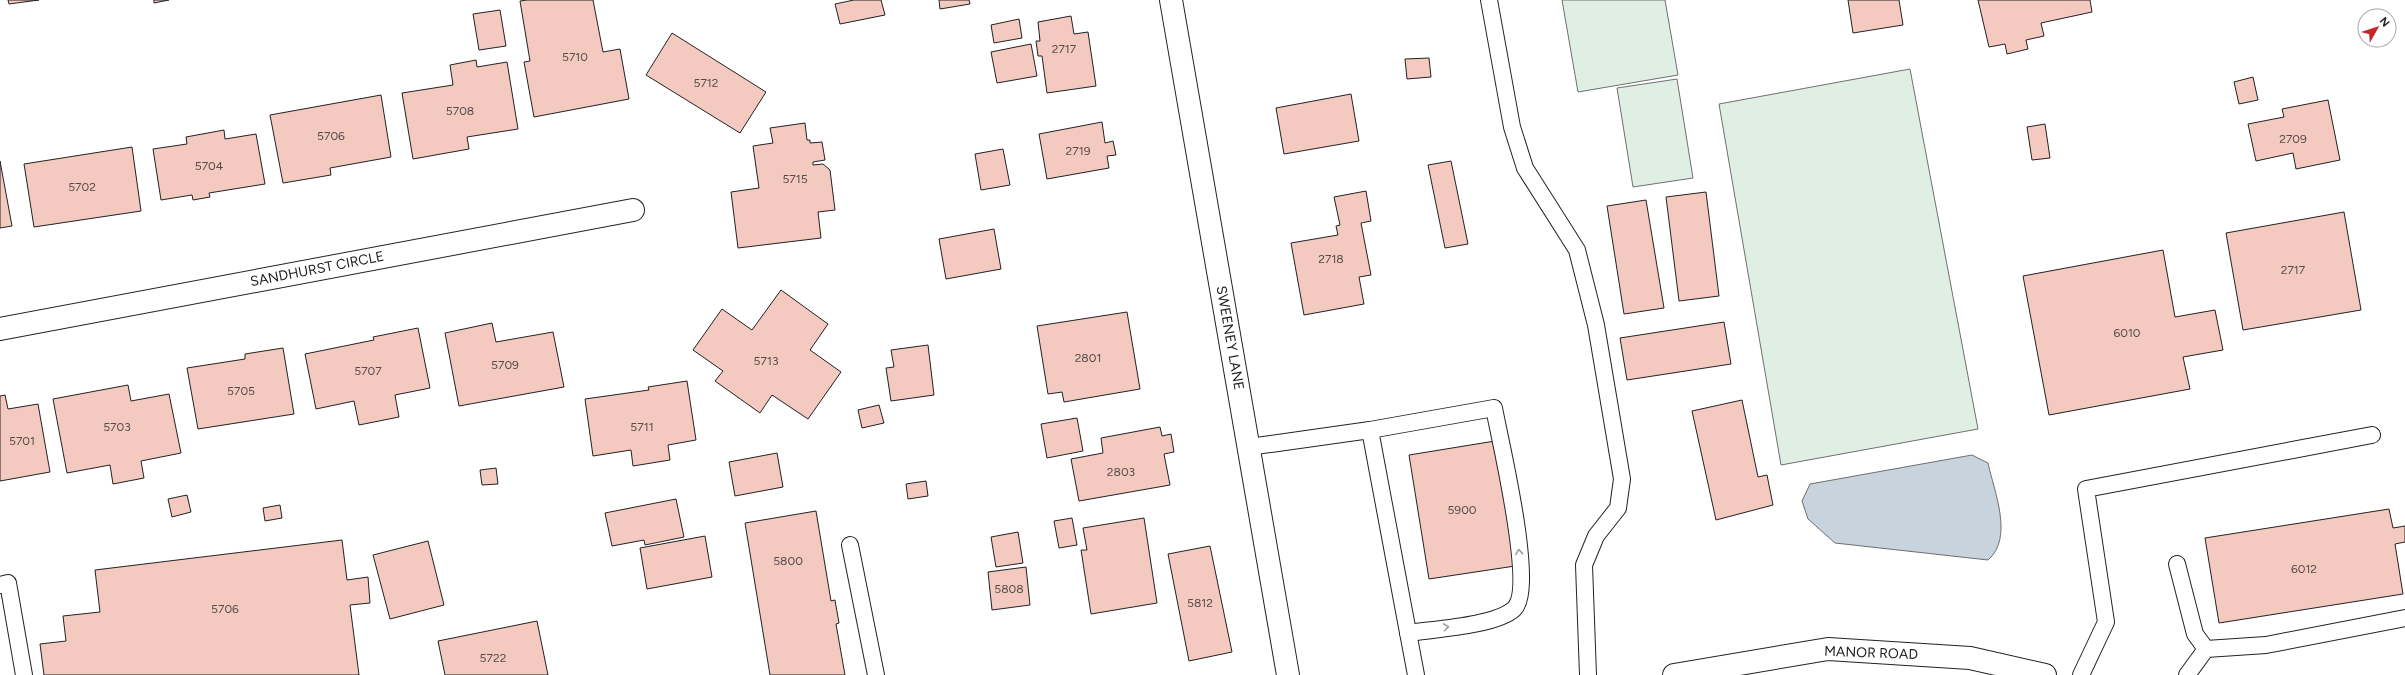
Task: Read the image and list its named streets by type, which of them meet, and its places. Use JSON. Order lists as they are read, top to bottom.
{
  "streets": {
    "street": ["SANDHURST CIRCLE", "SWEENEY LANE", "MANOR ROAD"]
  },
  "house_numbers": [
    "2717",
    "5710",
    "5712",
    "5708",
    "5706",
    "2709",
    "2719",
    "5704",
    "5715",
    "5702",
    "2718",
    "2717",
    "6010",
    "2801",
    "5713",
    "5709",
    "5707",
    "5705",
    "5703",
    "5711",
    "5701",
    "2803",
    "5900",
    "5800",
    "6012",
    "5808",
    "5812",
    "5706",
    "5722"
  ],
  "north": "top right"
}
